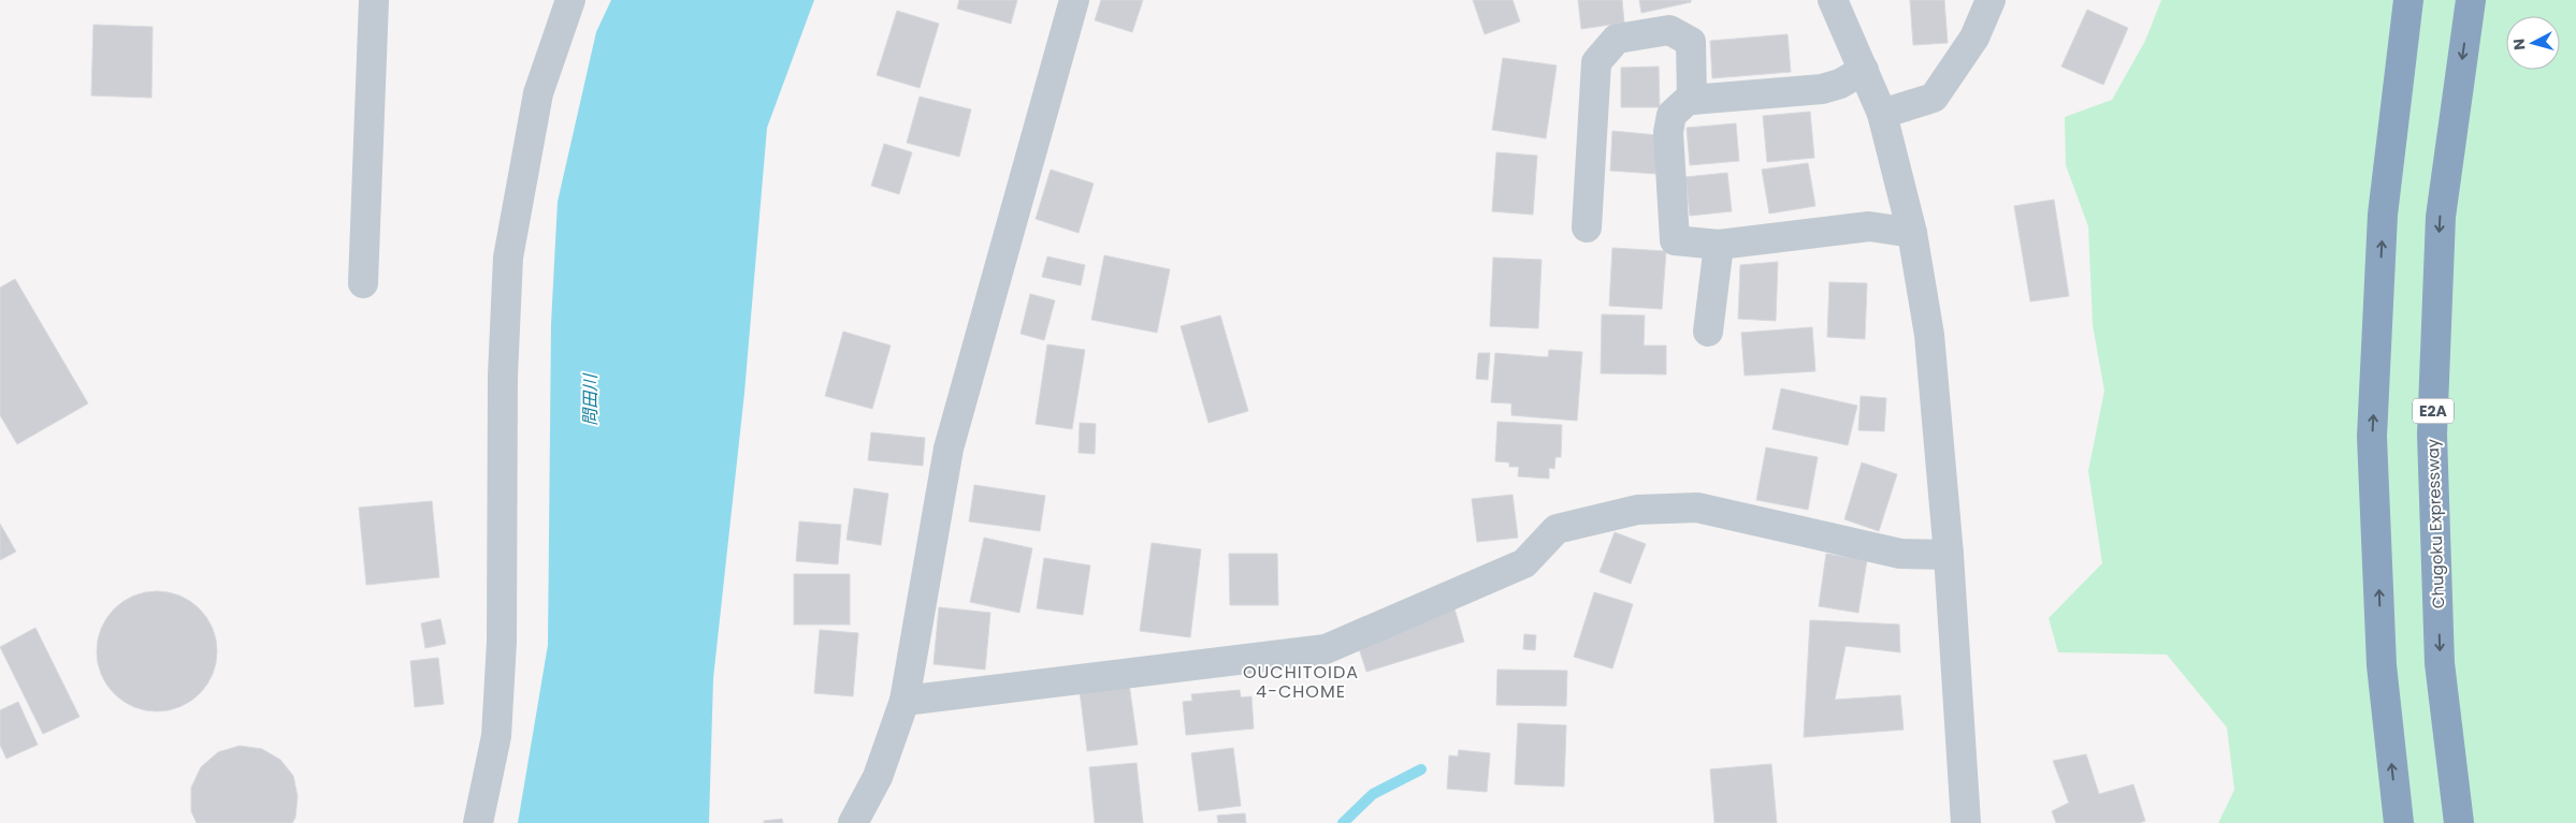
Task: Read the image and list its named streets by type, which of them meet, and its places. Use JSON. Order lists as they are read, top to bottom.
{
  "streets": {
    "highway": ["E2A", "Chugoku Expressway"]
  },
  "districts": ["OUCHITOIDA 4-CHOME"],
  "water": ["問田川"],
  "north": "left"
}
